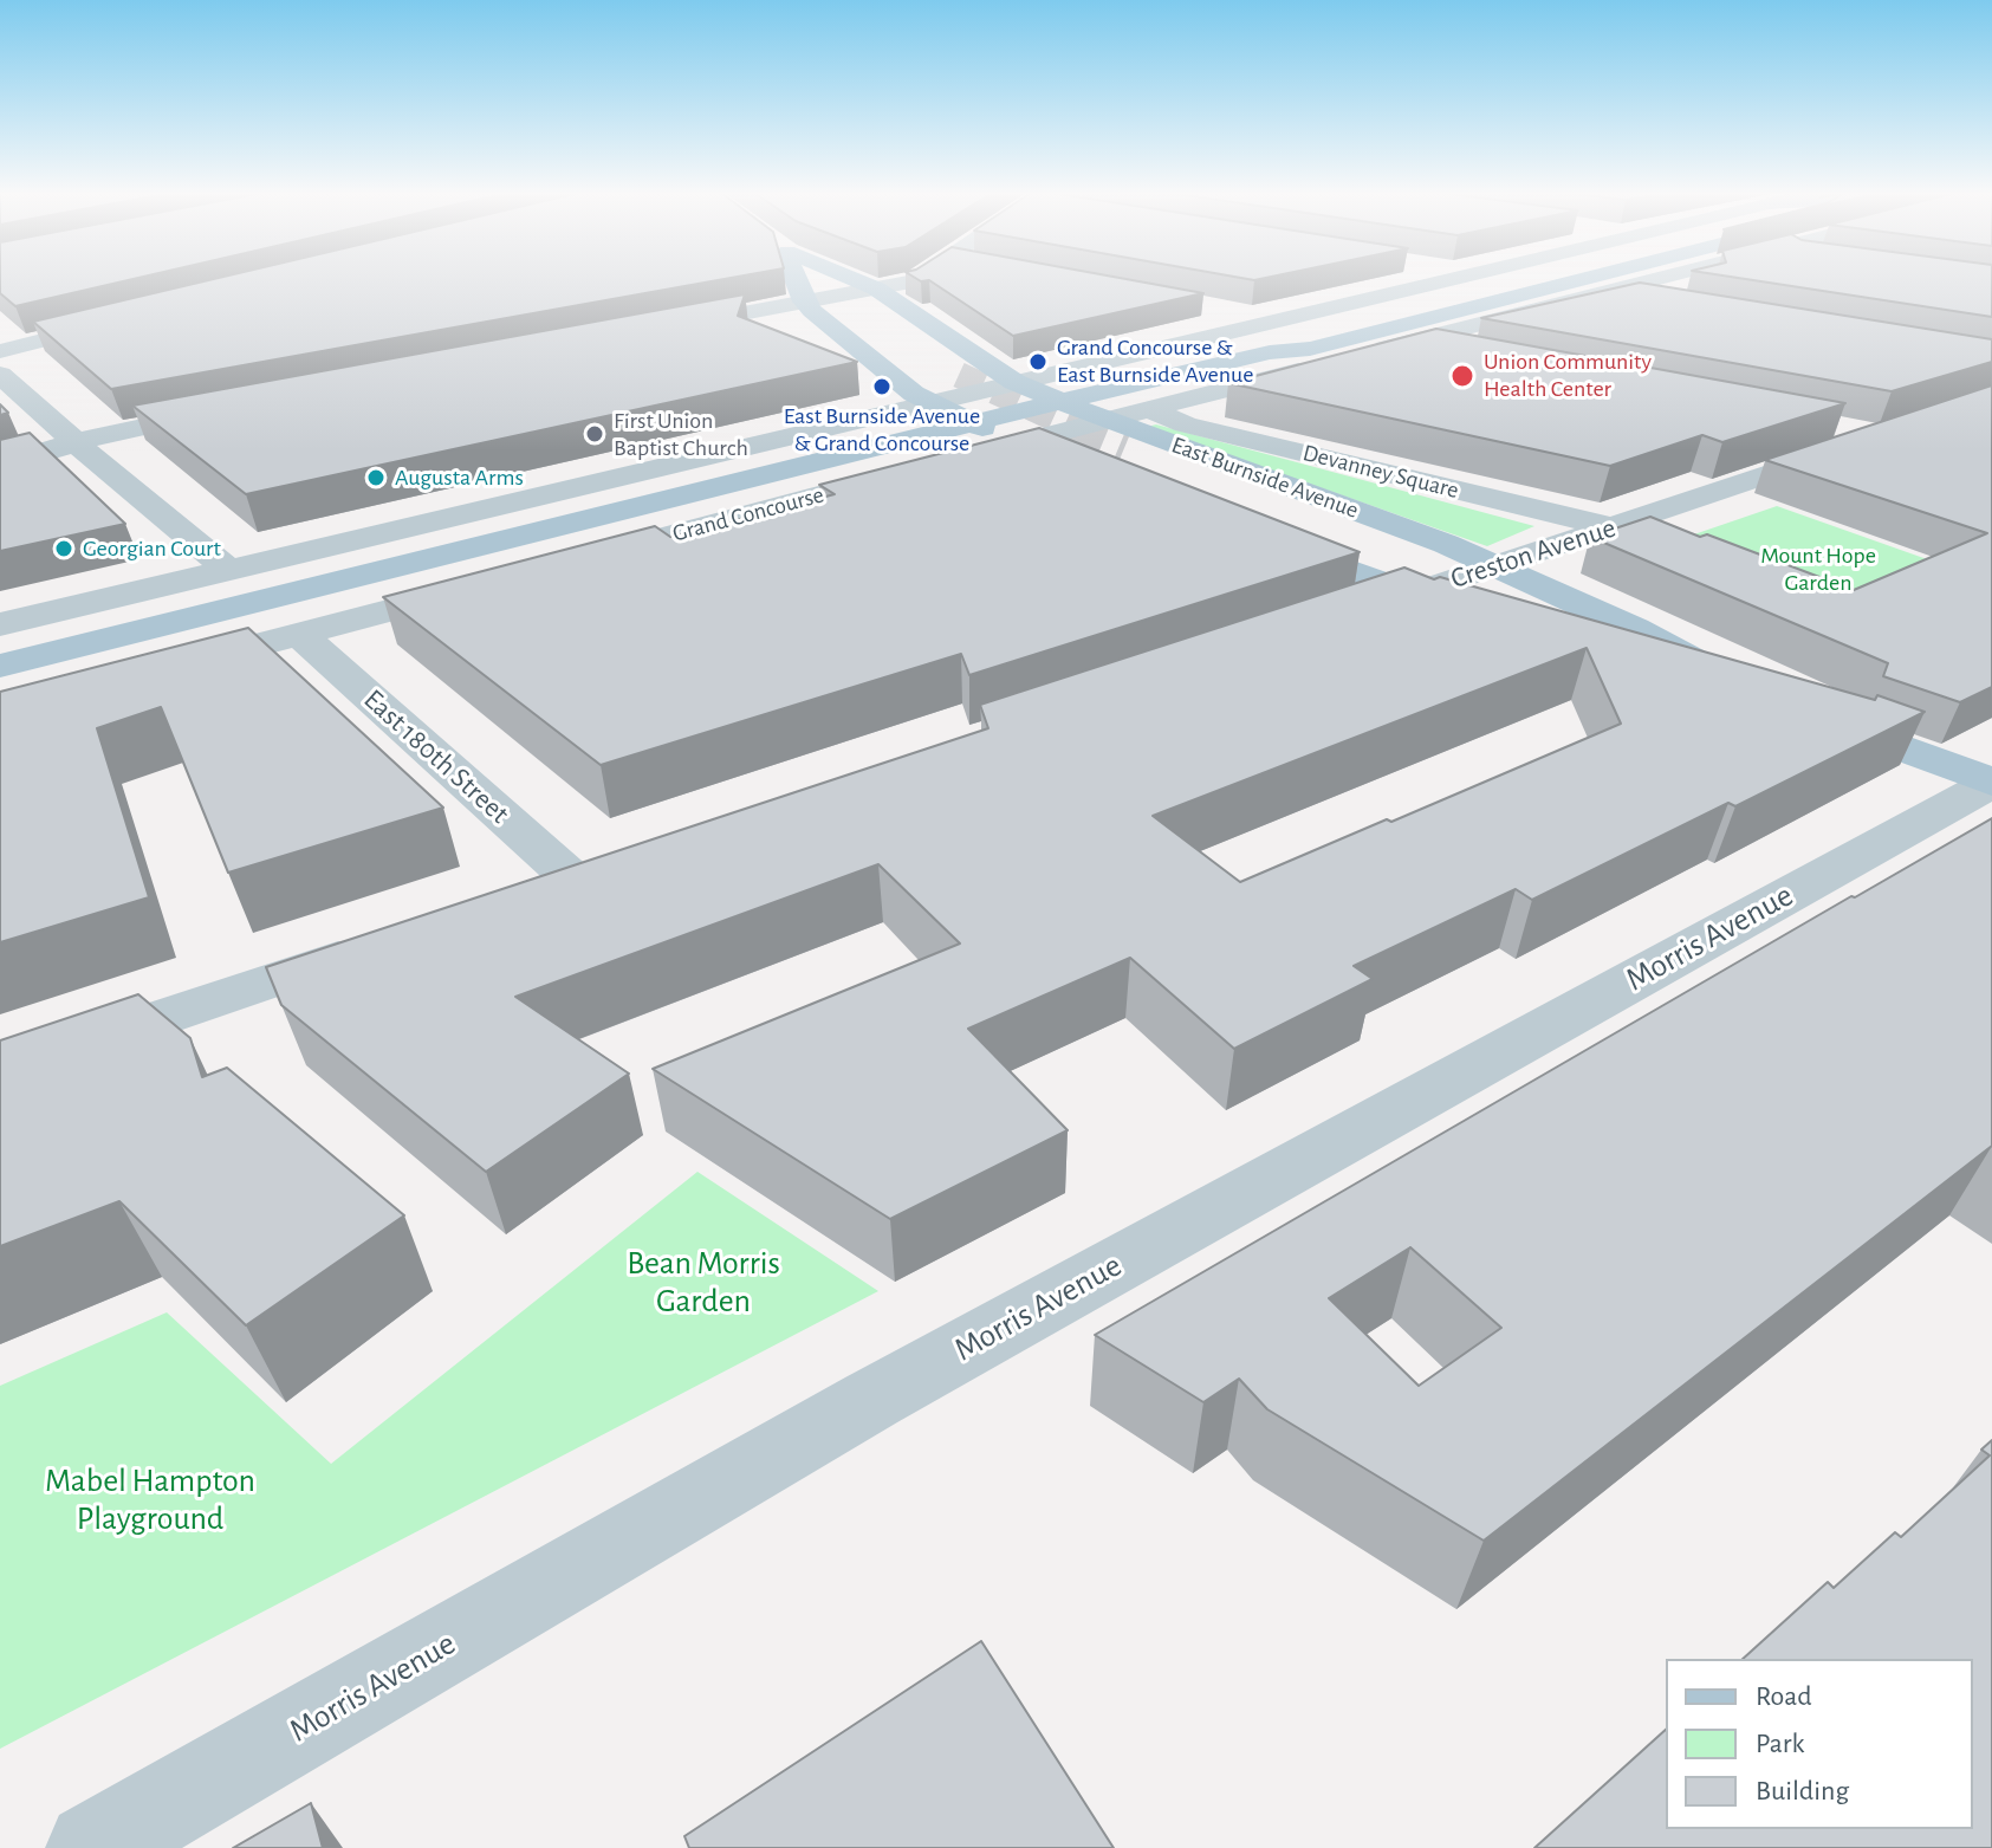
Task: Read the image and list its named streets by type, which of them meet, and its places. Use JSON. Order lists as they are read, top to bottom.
{
  "streets": {
    "main road": ["East Burnside Avenue", "Grand Concourse"],
    "street": [
      "Devanney Square",
      "Creston Avenue",
      "East 180th Street",
      "Morris Avenue"
    ]
  },
  "crossings": [
    ["Devanney Square", "Grand Concourse"],
    ["Devanney Square", "Creston Avenue"],
    ["East Burnside Avenue", "Grand Concourse"],
    ["East Burnside Avenue", "Creston Avenue"]
  ],
  "parks": ["Mount Hope Garden", "Bean Morris Garden", "Mabel Hampton Playground"],
  "places": [
    "Grand Concourse & East Burnside Avenue",
    "Union Community Health Center",
    "East Burnside Avenue & Grand Concourse",
    "First Union Baptist Church",
    "Augusta Arms",
    "Georgian Court"
  ],
  "legend": ["Road", "Park", "Building"]
}
